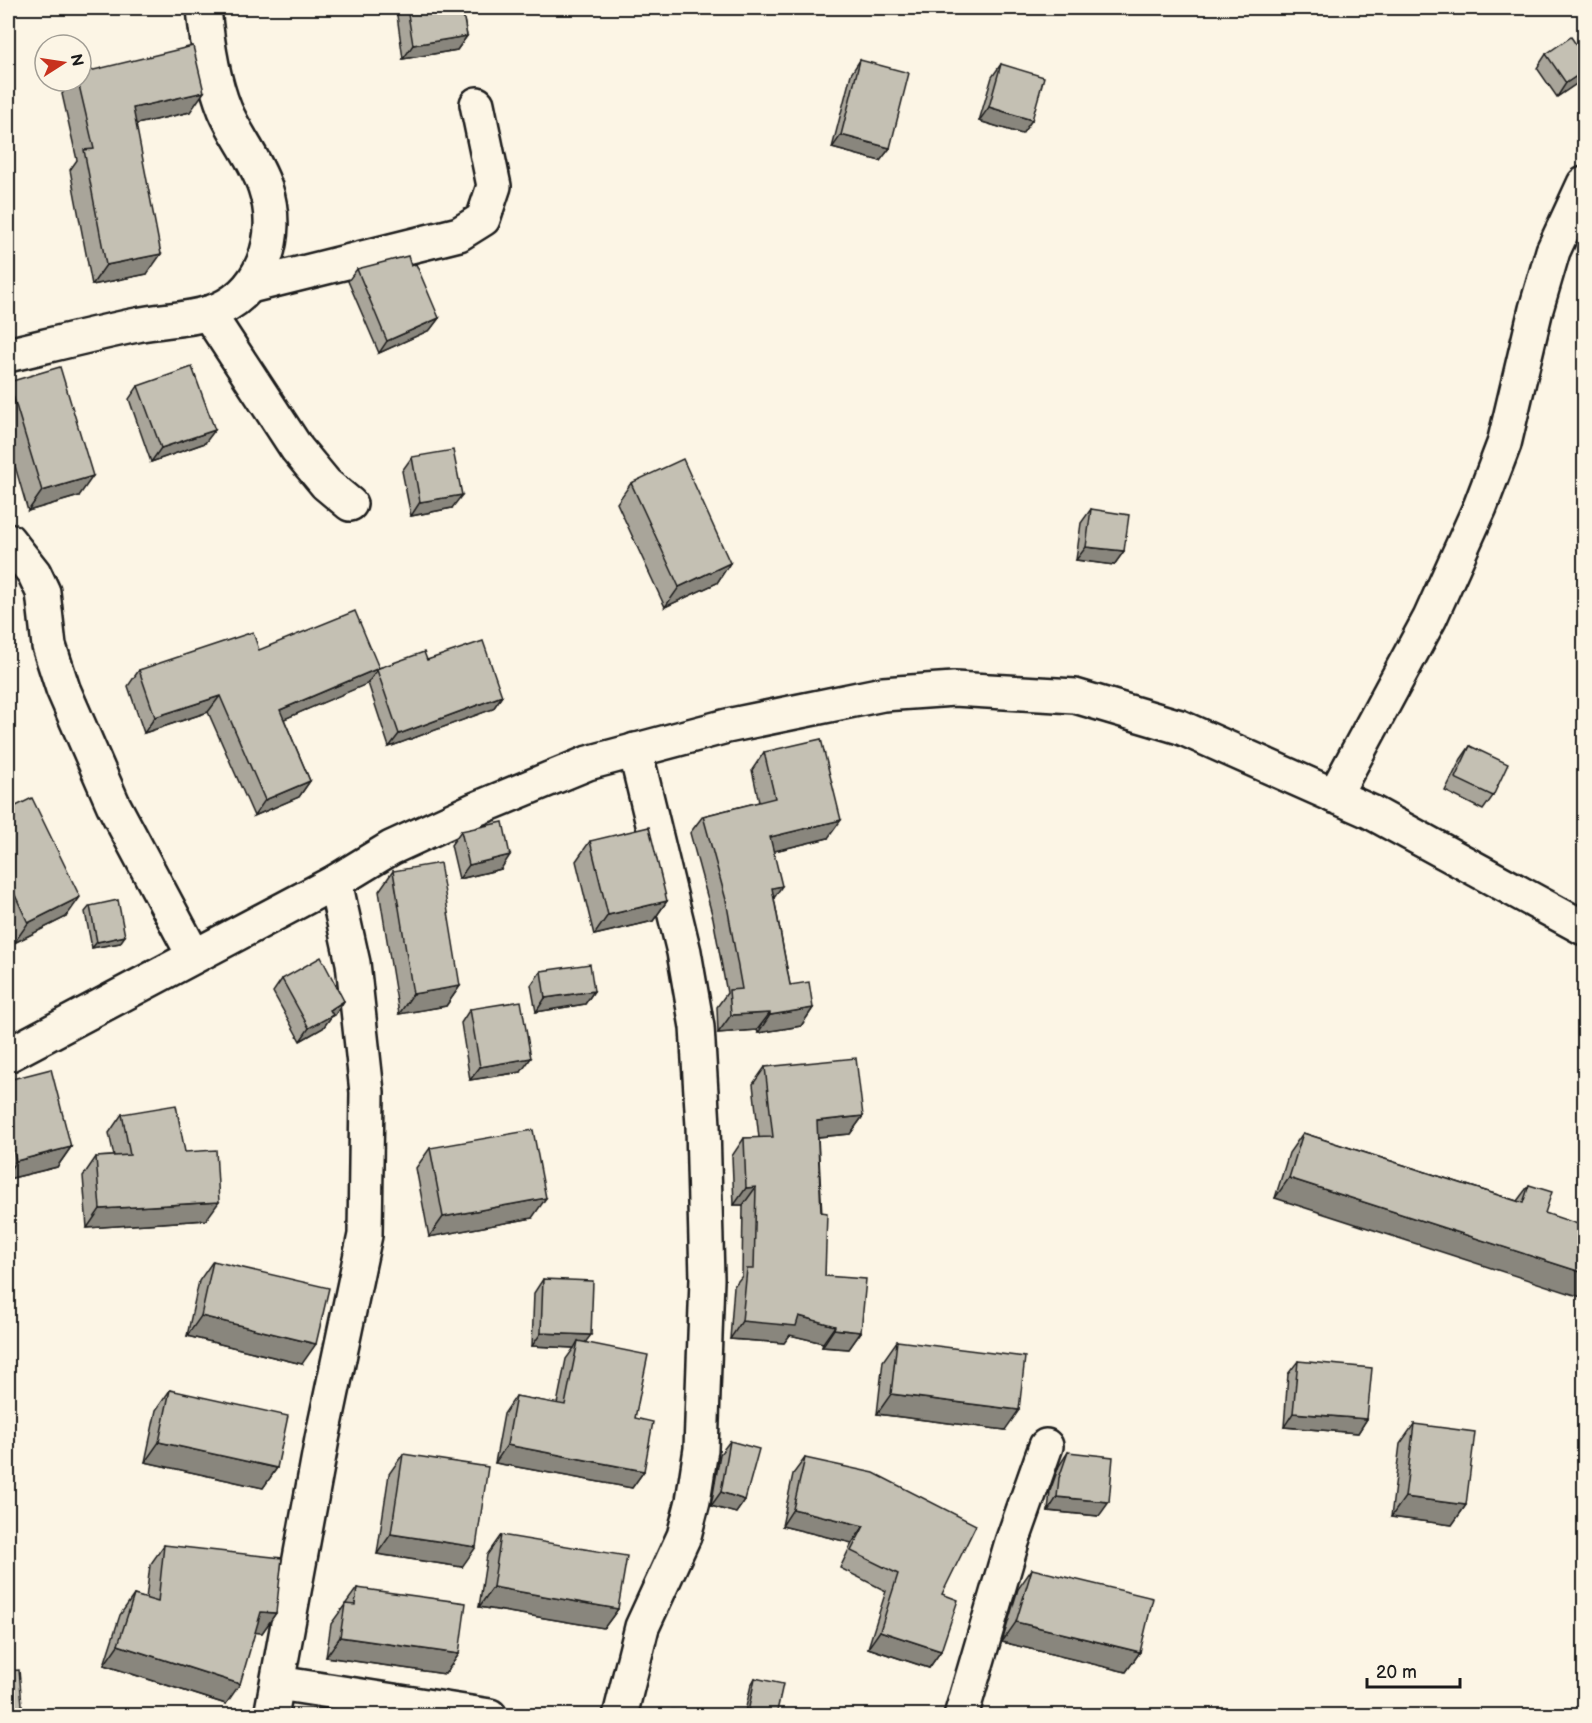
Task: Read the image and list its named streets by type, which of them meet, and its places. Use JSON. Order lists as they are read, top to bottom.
{
  "scale_bar": "20 m",
  "north": "right"
}
